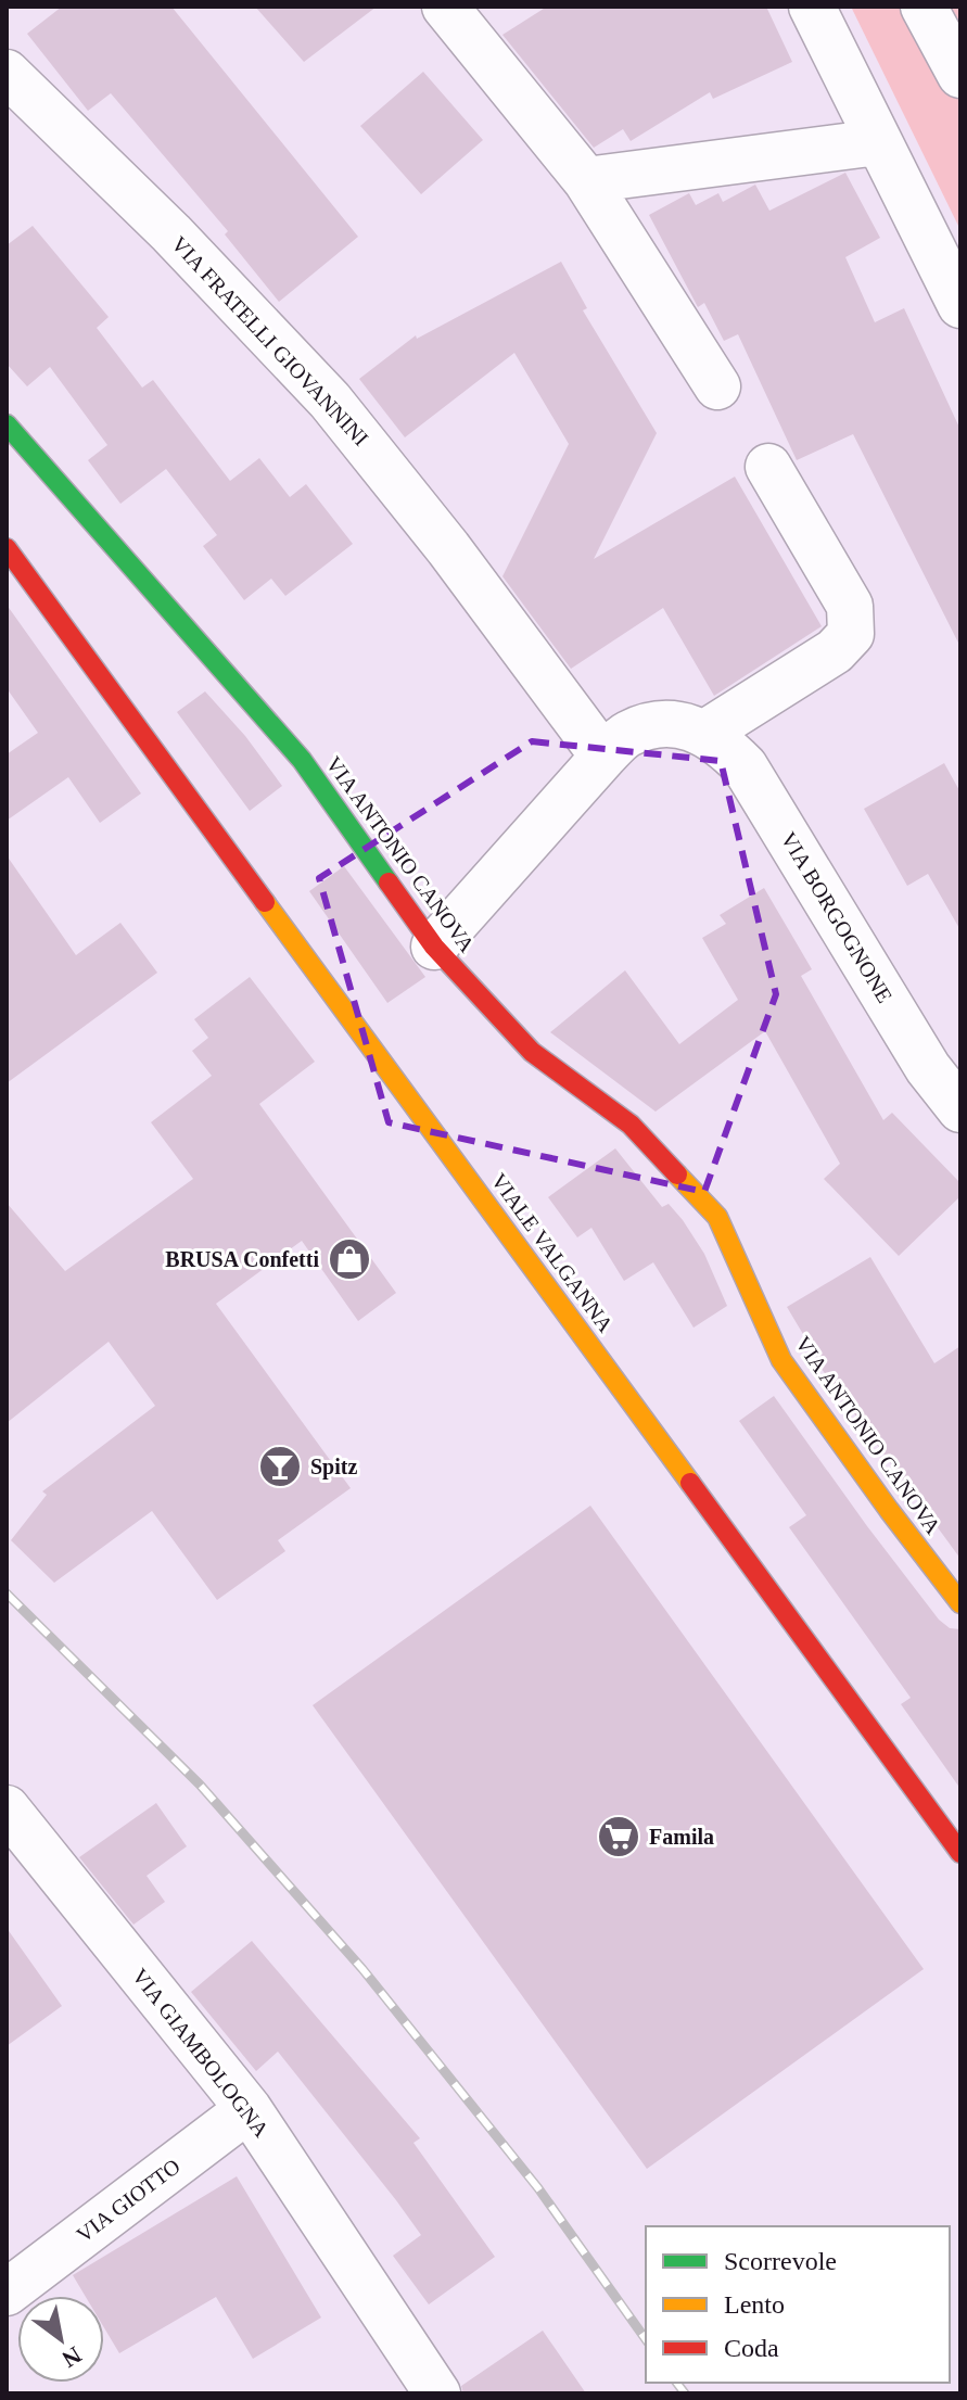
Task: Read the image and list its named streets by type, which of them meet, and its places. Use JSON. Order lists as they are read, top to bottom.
{
  "streets": {
    "main road": ["VIA ANTONIO CANOVA", "VIALE VALGANNA"],
    "street": [
      "VIA FRATELLI GIOVANNINI",
      "VIA BORGOGNONE",
      "VIA GIAMBOLOGNA",
      "VIA GIOTTO"
    ]
  },
  "crossings": [
    ["VIA FRATELLI GIOVANNINI", "VIA BORGOGNONE"],
    ["VIA ANTONIO CANOVA", "VIA BORGOGNONE"],
    ["VIA GIAMBOLOGNA", "VIA GIOTTO"]
  ],
  "places": {
    "shop": ["BRUSA Confetti"],
    "bar": ["Spitz"],
    "supermarket": ["Famila"]
  },
  "legend": ["Scorrevole", "Lento", "Coda"],
  "north": "bottom right"
}
